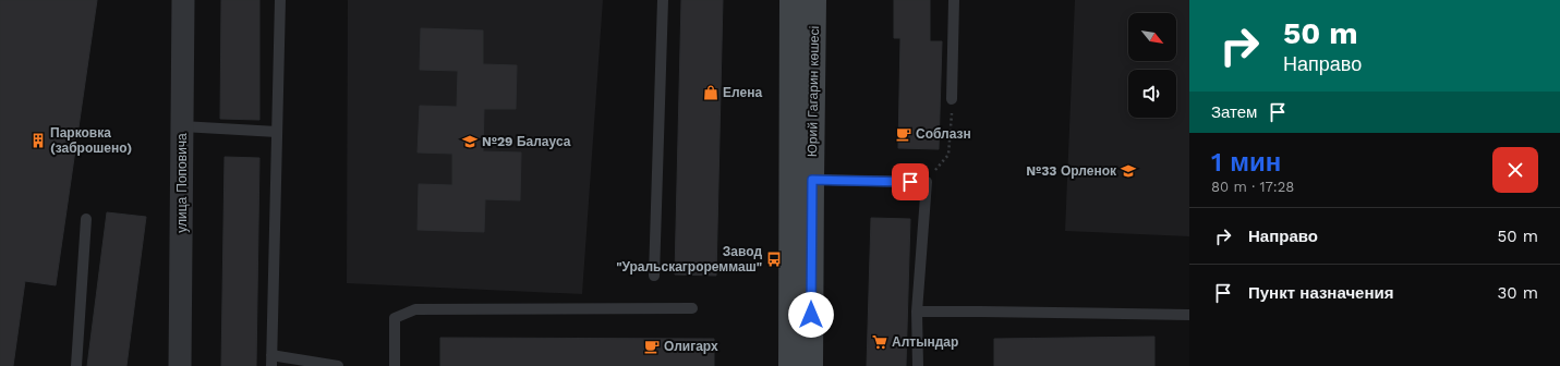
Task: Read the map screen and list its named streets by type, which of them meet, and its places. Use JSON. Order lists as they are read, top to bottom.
{
  "streets": {
    "main road": ["Юрий Гагарин көшесі"],
    "street": ["улица Поповича"]
  },
  "places": {
    "shop": ["Елена"],
    "cafe": ["Соблазн", "Олигарх"],
    "building": ["Парковка (заброшено)"],
    "school or university": ["№29 Балауса", "№33 Орленок"],
    "bus stop": ["Завод \"Уральскагрореммаш\""],
    "supermarket": ["Алтындар"]
  },
  "north": "bottom right",
  "page": {
    "turn": ["50 m", "Направо"],
    "then": "Затем",
    "heading": ["1 мин", "80 m · 17:28"],
    "list": [
      {
        "name": "Направо",
        "value": "50 m"
      },
      {
        "name": "Пункт назначения",
        "value": "30 m"
      }
    ]
  }
}
